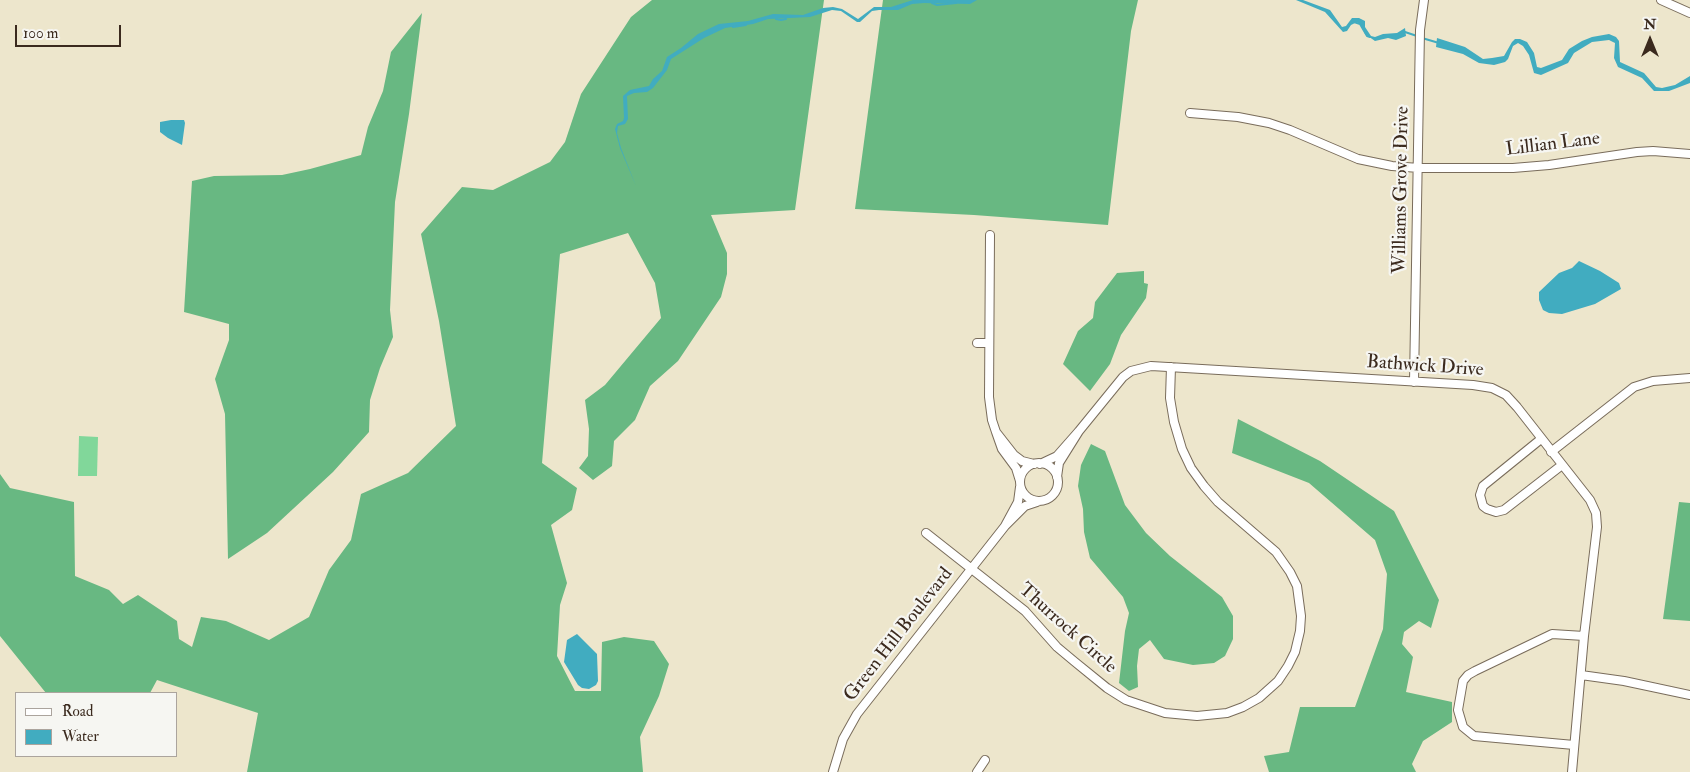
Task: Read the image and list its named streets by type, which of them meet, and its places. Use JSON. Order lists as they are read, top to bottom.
{
  "streets": {
    "street": [
      "Lillian Lane",
      "Williams Grove Drive",
      "Bathwick Drive",
      "Thurrock Circle",
      "Green Hill Boulevard"
    ]
  },
  "crossings": [
    ["Lillian Lane", "Williams Grove Drive"],
    ["Williams Grove Drive", "Bathwick Drive"],
    ["Bathwick Drive", "Thurrock Circle"],
    ["Bathwick Drive", "Green Hill Boulevard"],
    ["Thurrock Circle", "Green Hill Boulevard"]
  ],
  "legend": ["Road", "Water"],
  "scale_bar": "100 m",
  "north": "top"
}
